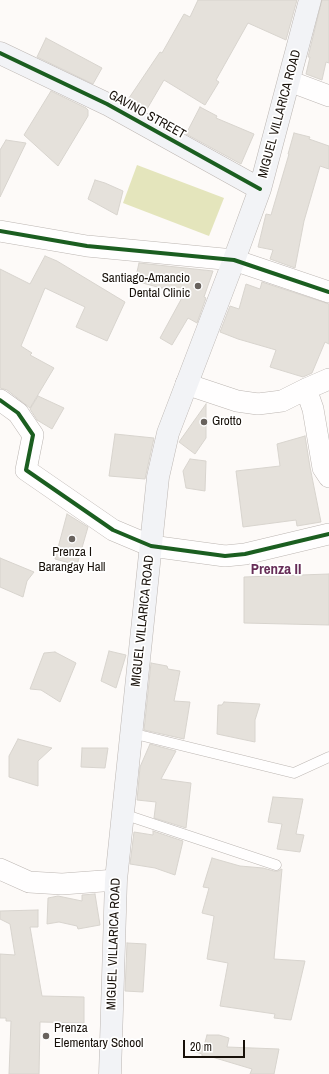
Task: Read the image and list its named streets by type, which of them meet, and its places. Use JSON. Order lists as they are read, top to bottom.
{
  "streets": {
    "main road": ["MIGUEL VILLARICA ROAD", "GAVINO STREET"]
  },
  "crossings": [
    ["MIGUEL VILLARICA ROAD", "GAVINO STREET"]
  ],
  "districts": ["Prenza II"],
  "places": [
    "Santiago-Amancio Dental Clinic",
    "Grotto",
    "Prenza I Barangay Hall",
    "Prenza Elementary School"
  ],
  "scale_bar": "20 m"
}
